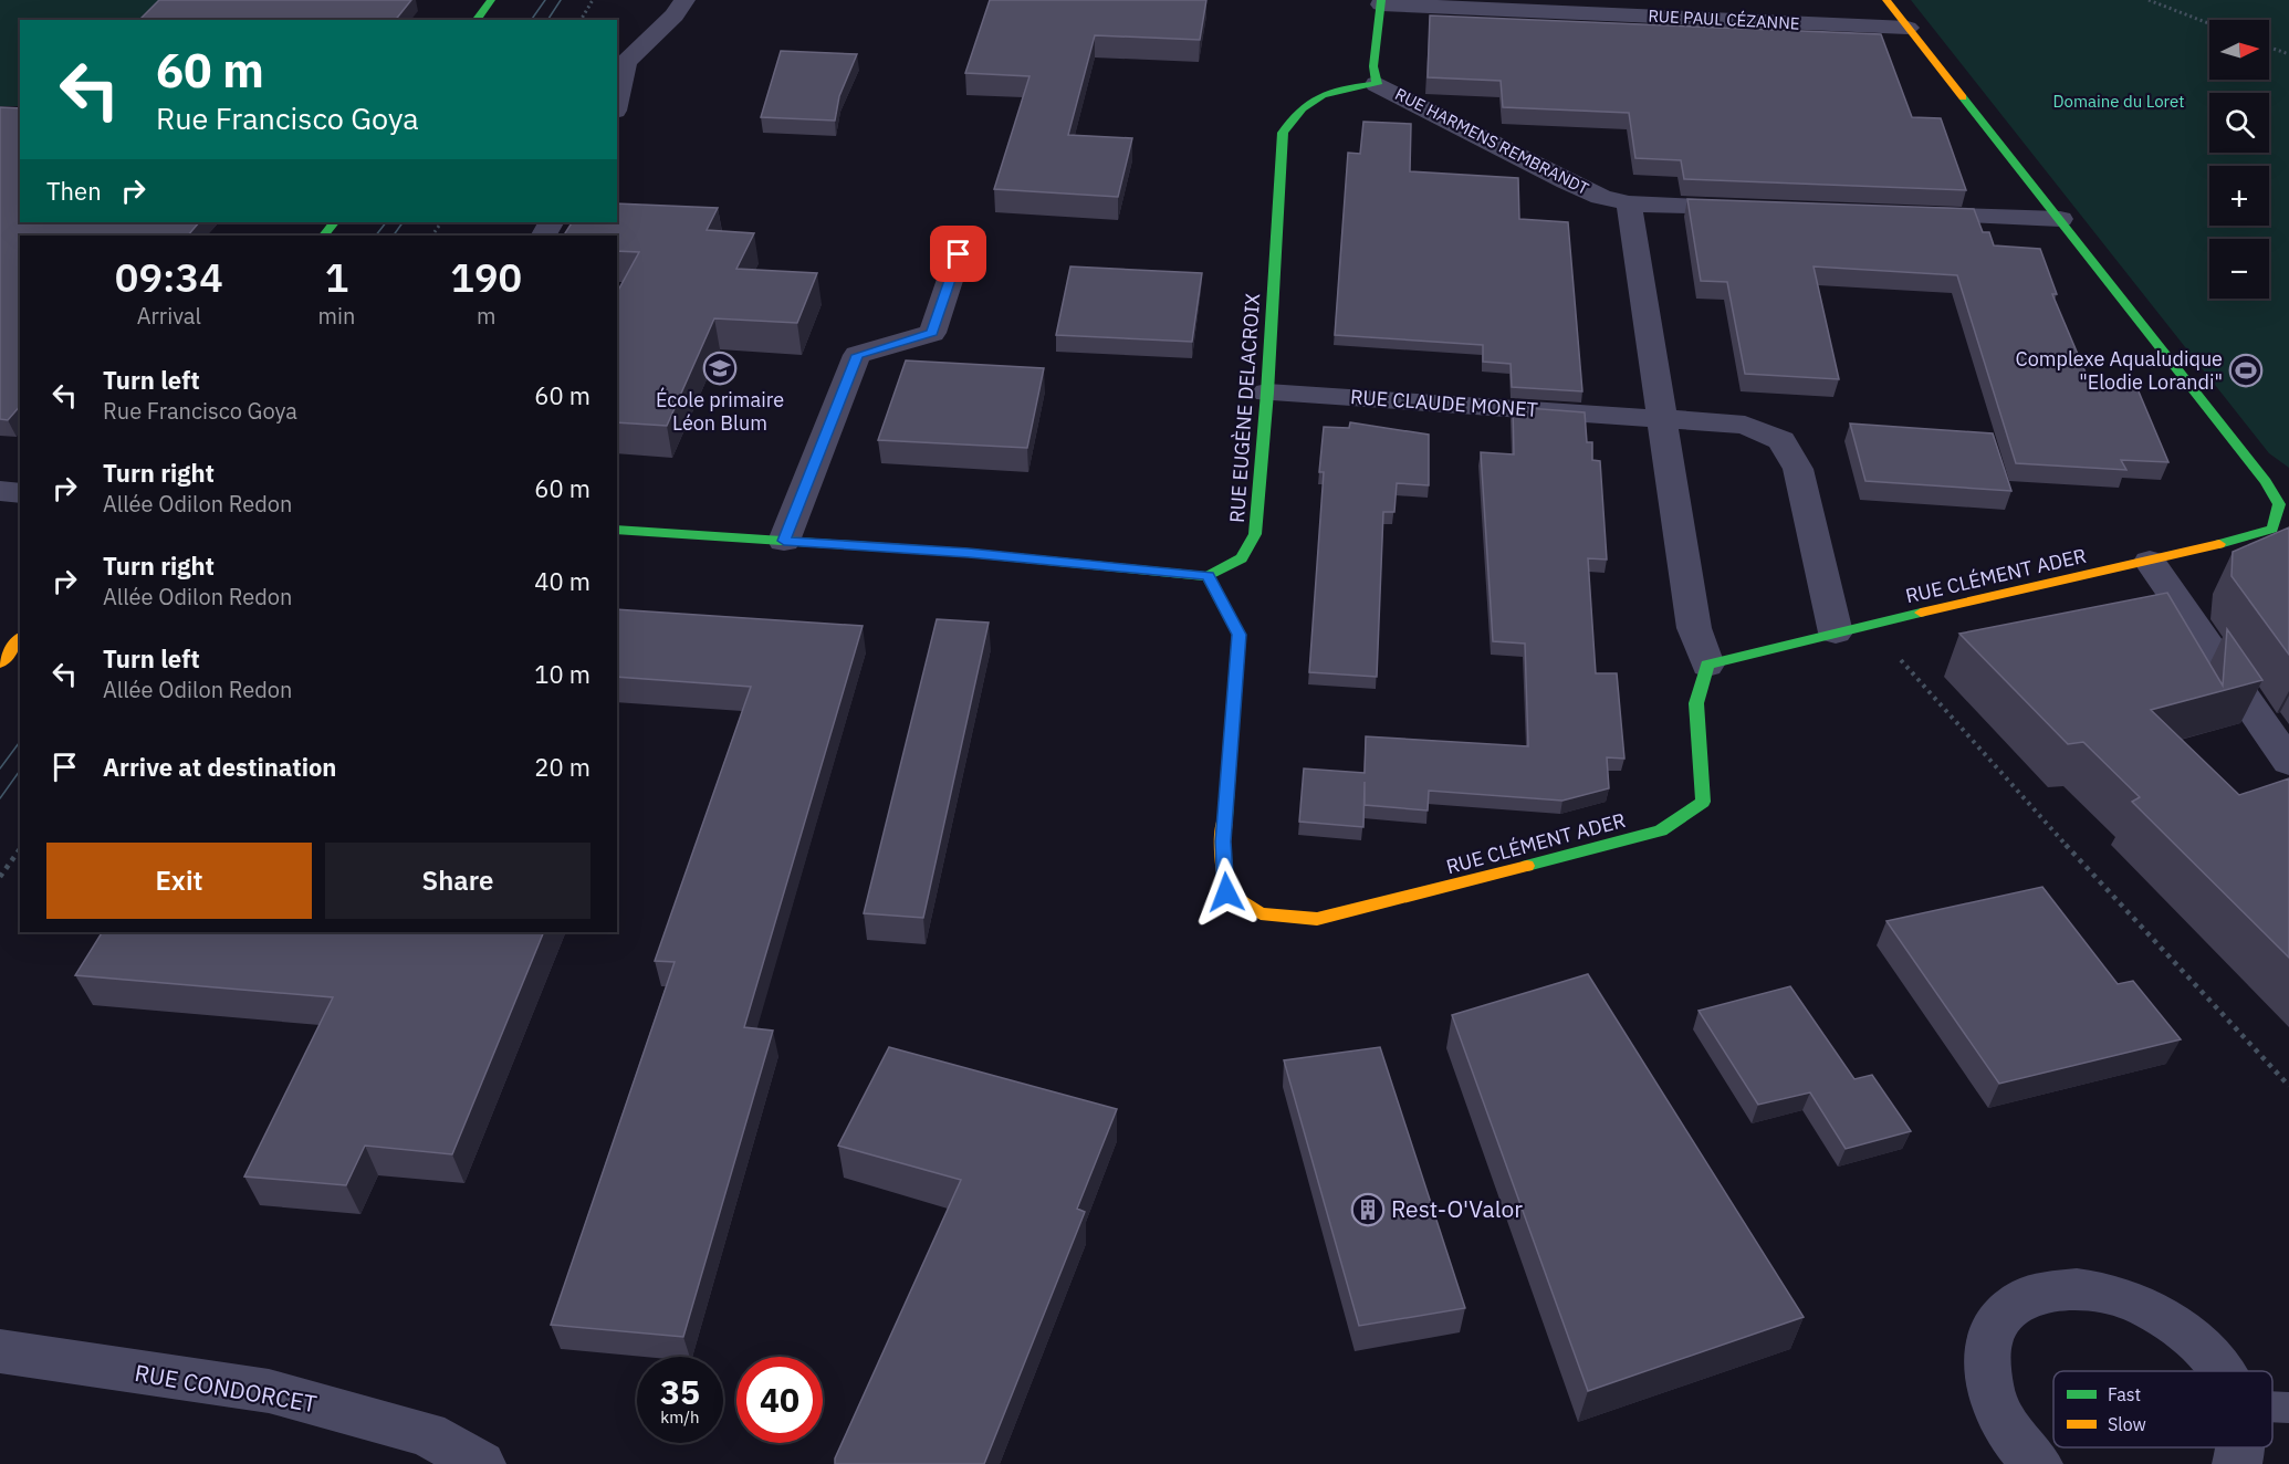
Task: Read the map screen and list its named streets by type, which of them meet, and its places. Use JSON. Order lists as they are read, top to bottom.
{
  "streets": {
    "street": [
      "RUE PAUL CÉZANNE",
      "RUE HARMENS REMBRANDT",
      "RUE CLAUDE MONET",
      "RUE EUGÈNE DELACROIX",
      "RUE CLÉMENT ADER",
      "RUE CONDORCET"
    ]
  },
  "crossings": [
    ["RUE PAUL CÉZANNE", "RUE CLÉMENT ADER"],
    ["RUE HARMENS REMBRANDT", "RUE EUGÈNE DELACROIX"],
    ["RUE CLAUDE MONET", "RUE EUGÈNE DELACROIX"],
    ["RUE EUGÈNE DELACROIX", "RUE CLÉMENT ADER"]
  ],
  "parks": ["Domaine du Loret"],
  "places": {
    "school or university": ["École primaire Léon Blum"],
    "sports": ["Complexe Aqualudique \"Elodie Lorandi\""],
    "building": ["Rest-O'Valor"]
  },
  "legend": ["Fast", "Slow"],
  "north": "right",
  "page": {
    "map_buttons": ["+", "−"],
    "turn": ["60 m", "Rue Francisco Goya"],
    "then": "Then",
    "eta": [
      "09:34",
      "Arrival",
      "1",
      "min",
      "190",
      "m"
    ],
    "list": [
      {
        "name": "Turn left",
        "note": "Rue Francisco Goya",
        "value": "60 m"
      },
      {
        "name": "Turn right",
        "note": "Allée Odilon Redon",
        "value": "60 m"
      },
      {
        "name": "Turn right",
        "note": "Allée Odilon Redon",
        "value": "40 m"
      },
      {
        "name": "Turn left",
        "note": "Allée Odilon Redon",
        "value": "10 m"
      },
      {
        "name": "Arrive at destination",
        "value": "20 m"
      }
    ],
    "buttons": ["Exit", "Share"],
    "speed": "35 km/h",
    "limit": "40"
  }
}
